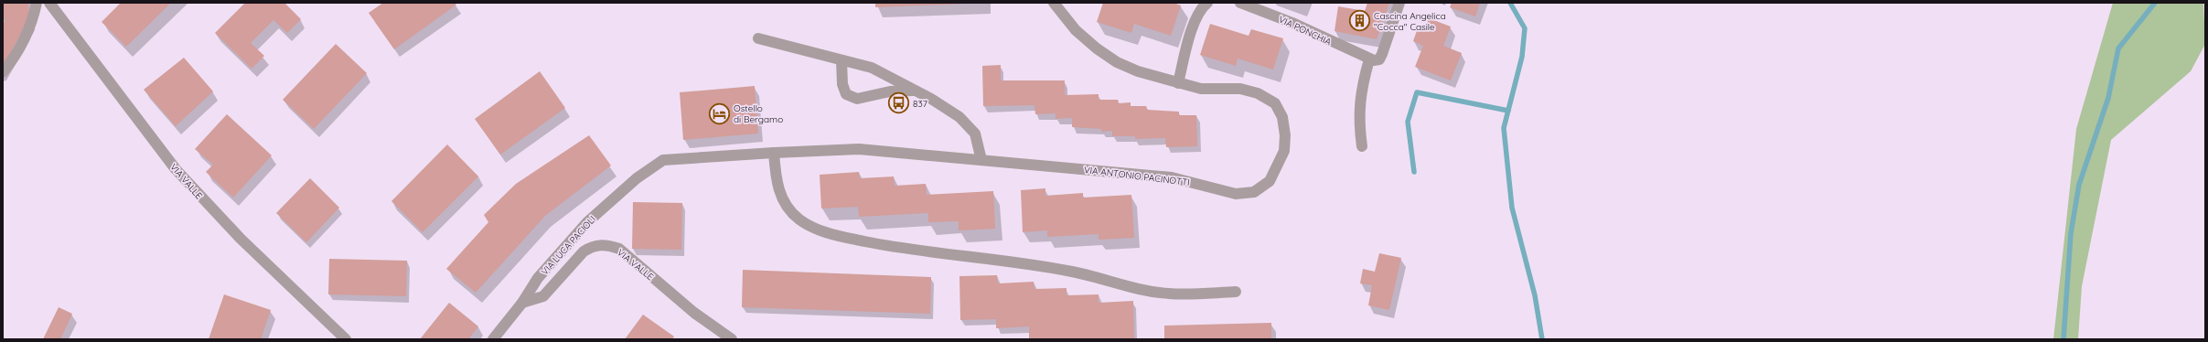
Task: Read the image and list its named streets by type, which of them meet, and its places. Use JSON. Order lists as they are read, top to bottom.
{
  "streets": {
    "street": [
      "VIA PONCHIA",
      "VIA ANTONIO PACINOTTI",
      "VIA VALLE",
      "VIA LUCA PACIOLI"
    ]
  },
  "crossings": [
    ["VIA ANTONIO PACINOTTI", "VIA LUCA PACIOLI"],
    ["VIA VALLE", "VIA LUCA PACIOLI"]
  ],
  "places": {
    "building": ["Cascina Angelica \"Cocca\" Casile"],
    "bus stop": ["837"],
    "hotel": ["Ostello di Bergamo"]
  }
}
